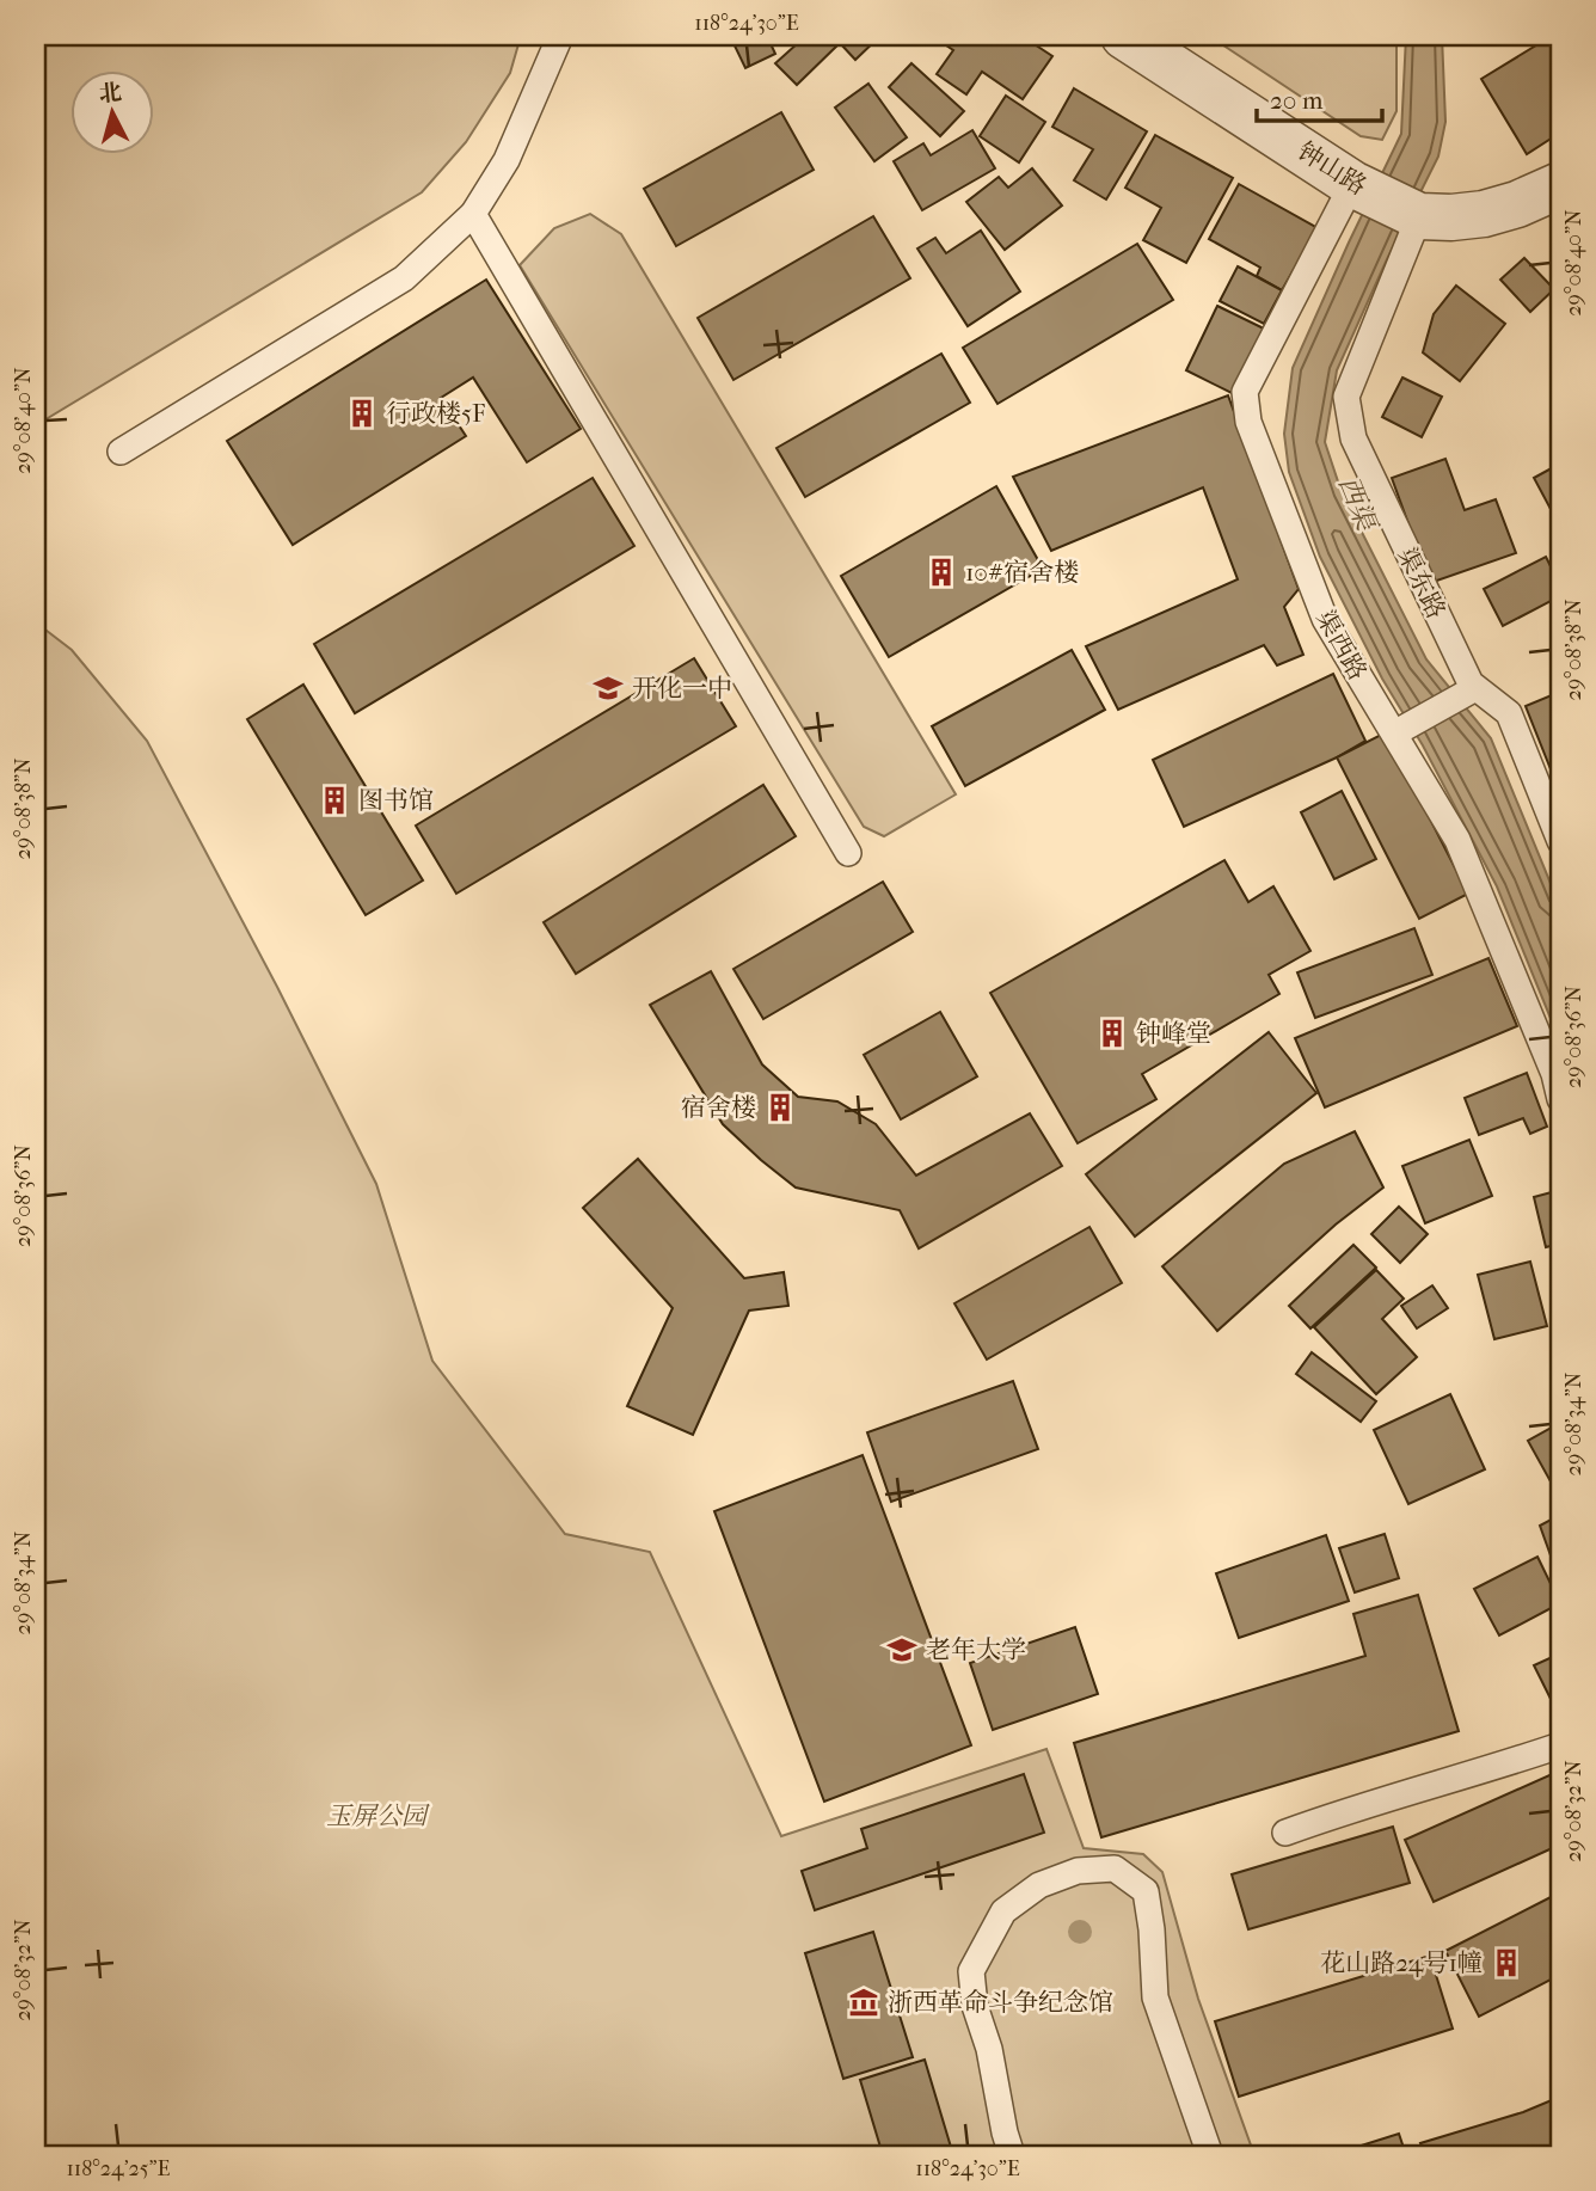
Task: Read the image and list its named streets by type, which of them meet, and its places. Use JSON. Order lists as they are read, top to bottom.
{
  "streets": {
    "street": ["钟山路"],
    "lane": ["渠东路", "渠西路"]
  },
  "crossings": [
    ["钟山路", "渠东路"],
    ["钟山路", "渠西路"]
  ],
  "water": ["西渠"],
  "parks": ["玉屏公园"],
  "places": {
    "building": [
      "行政楼5F",
      "10#宿舍楼",
      "图书馆",
      "钟峰堂",
      "宿舍楼",
      "花山路24号1幢"
    ],
    "school or university": ["开化一中", "老年大学"],
    "museum": ["浙西革命斗争纪念馆"]
  },
  "scale_bar": "20 m",
  "north": "top",
  "coordinates": [
    "118°24'30\"E",
    "29°08'40\"N",
    "29°08'38\"N",
    "29°08'36\"N",
    "29°08'34\"N",
    "29°08'32\"N",
    "118°24'25\"E"
  ]
}
